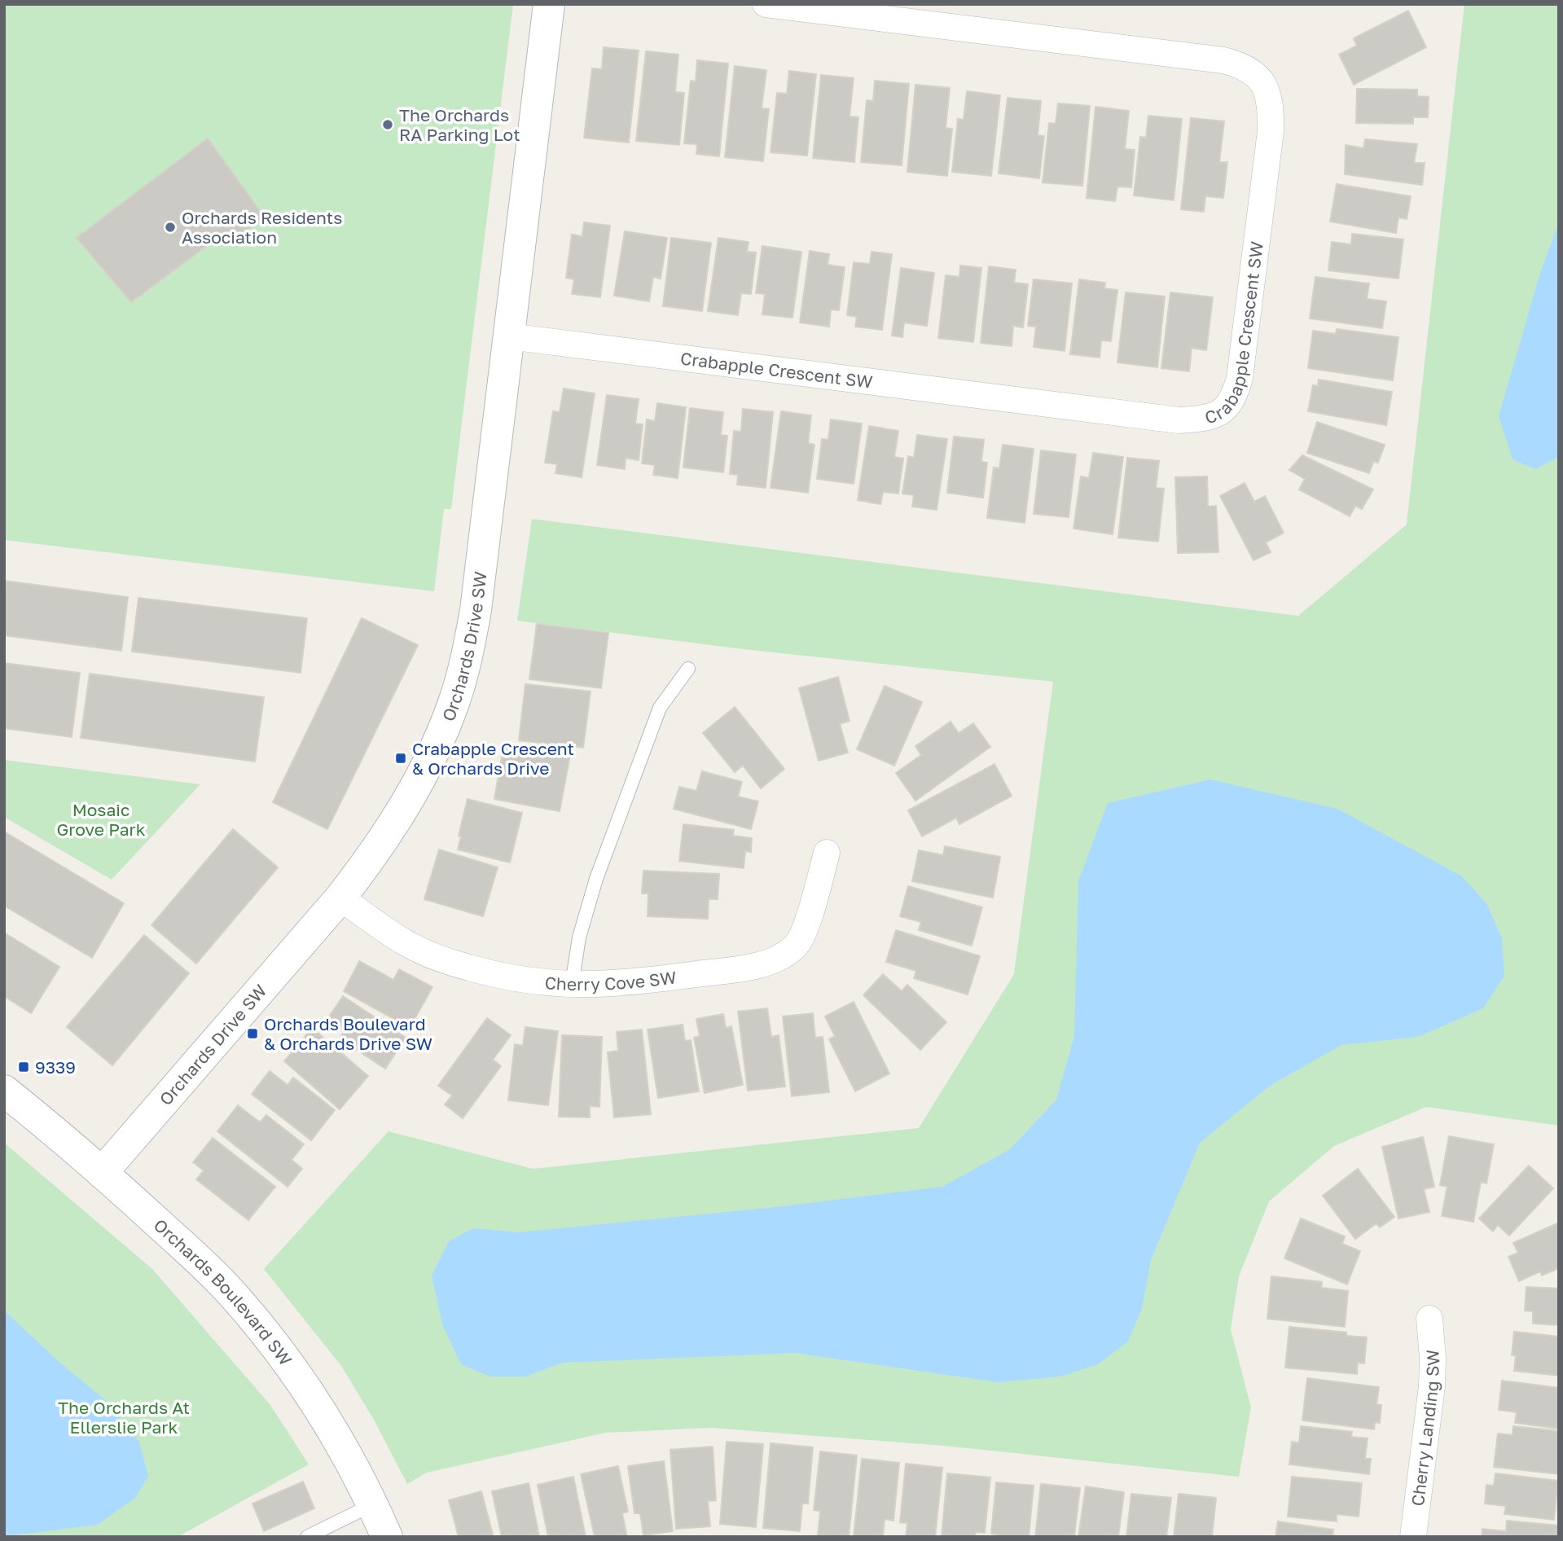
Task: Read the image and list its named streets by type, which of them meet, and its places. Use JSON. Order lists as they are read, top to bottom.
{
  "streets": {
    "street": [
      "Crabapple Crescent SW",
      "Orchards Drive SW",
      "Cherry Cove SW",
      "Orchards Boulevard SW",
      "Cherry Landing SW"
    ]
  },
  "crossings": [
    ["Crabapple Crescent SW", "Orchards Drive SW"],
    ["Orchards Drive SW", "Cherry Cove SW"],
    ["Orchards Drive SW", "Orchards Boulevard SW"]
  ],
  "parks": ["Mosaic Grove Park", "The Orchards At Ellerslie Park"],
  "places": {
    "other": ["The Orchards RA Parking Lot", "Orchards Residents Association"],
    "transit": ["Crabapple Crescent & Orchards Drive", "Orchards Boulevard & Orchards Drive SW", "9339"]
  }
}
